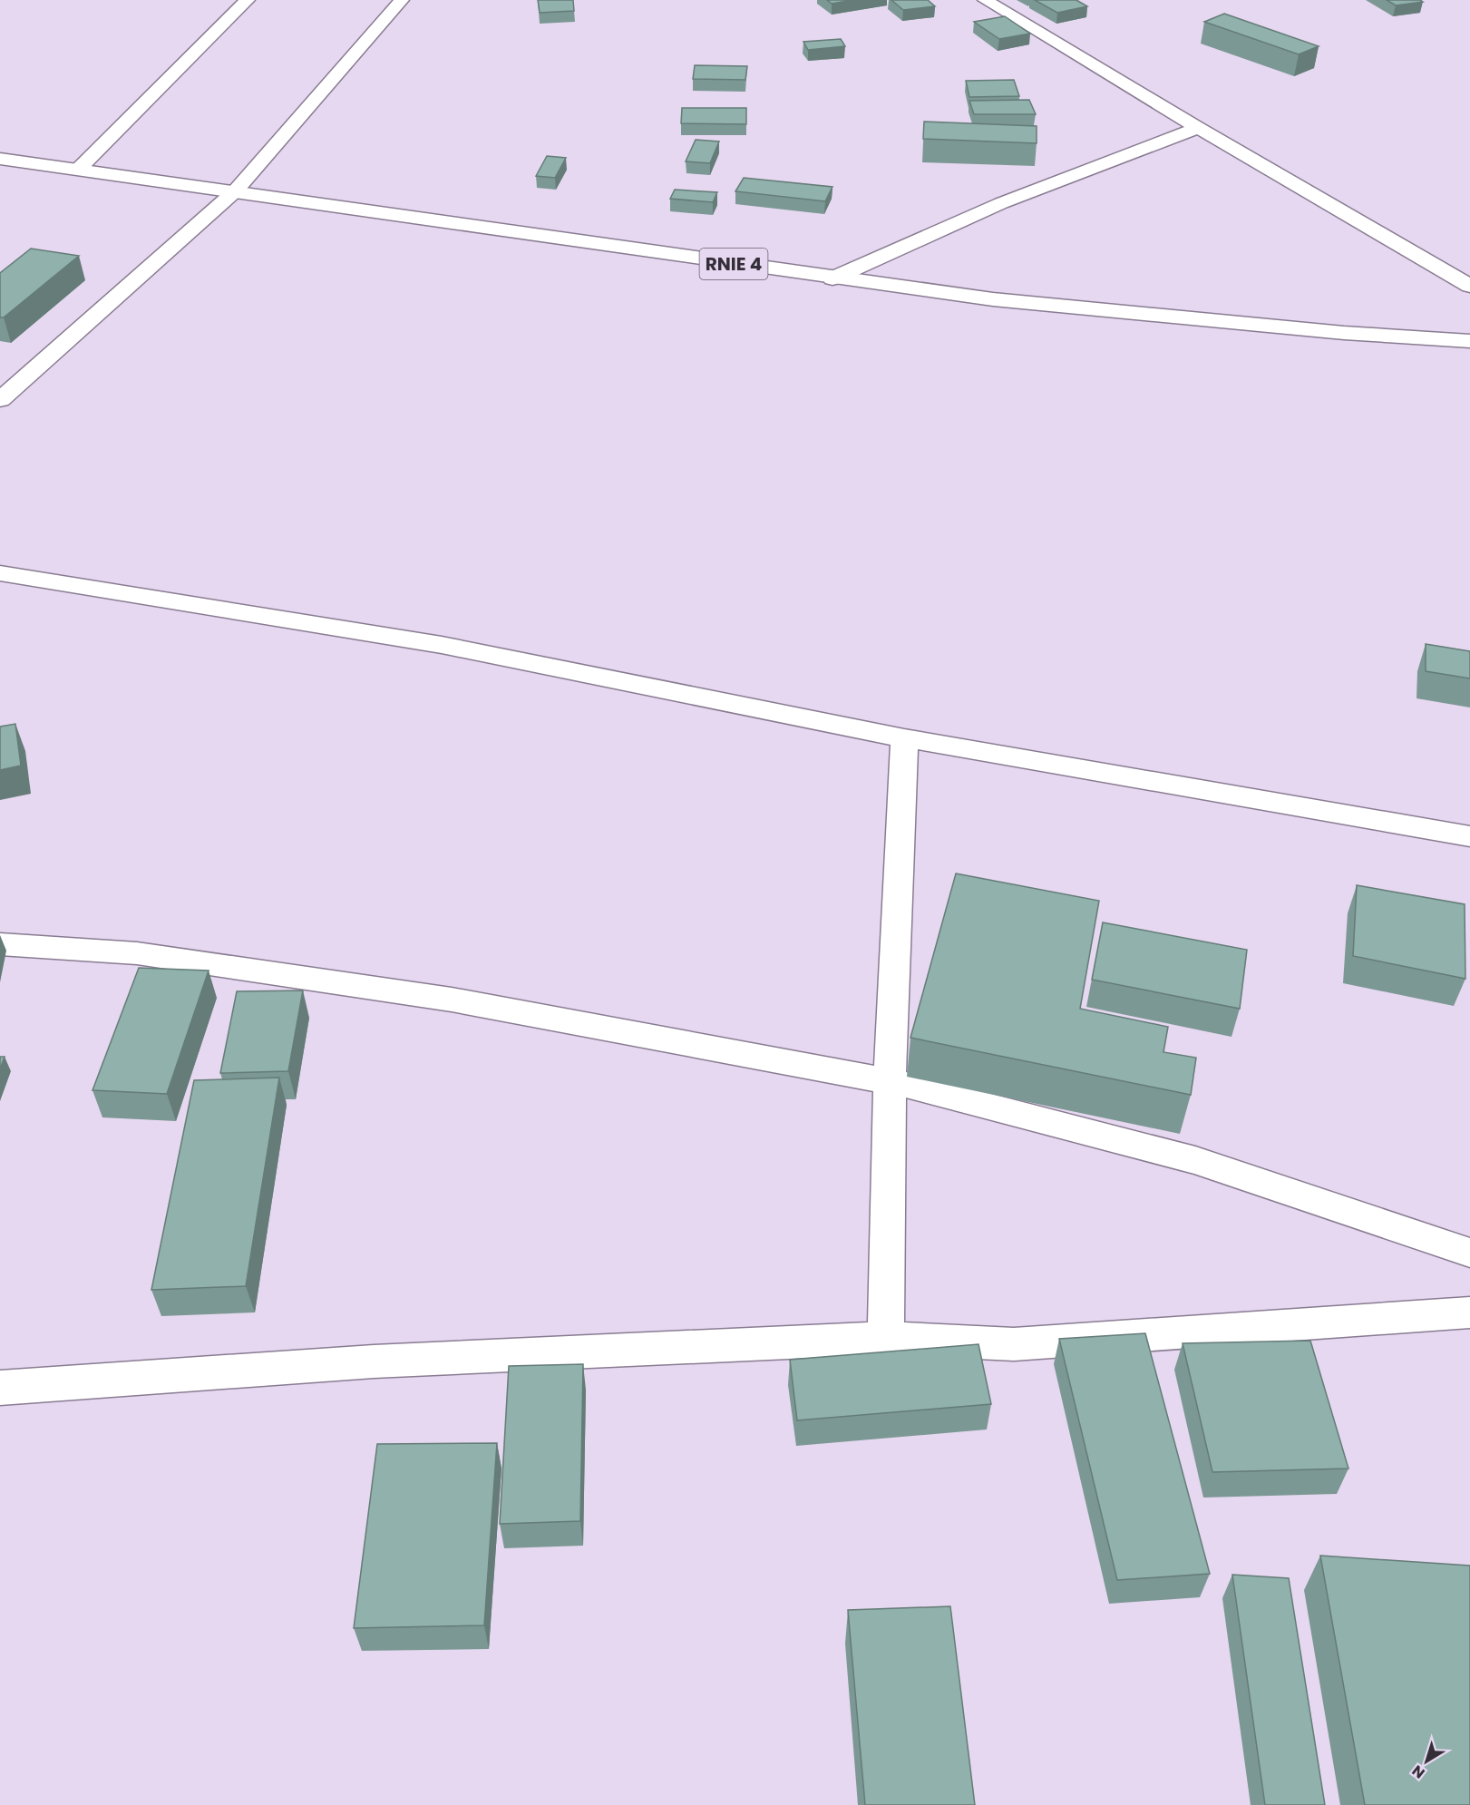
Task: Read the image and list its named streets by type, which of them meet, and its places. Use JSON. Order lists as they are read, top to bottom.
{
  "streets": {
    "street": ["RNIE 4"]
  },
  "north": "bottom left"
}
